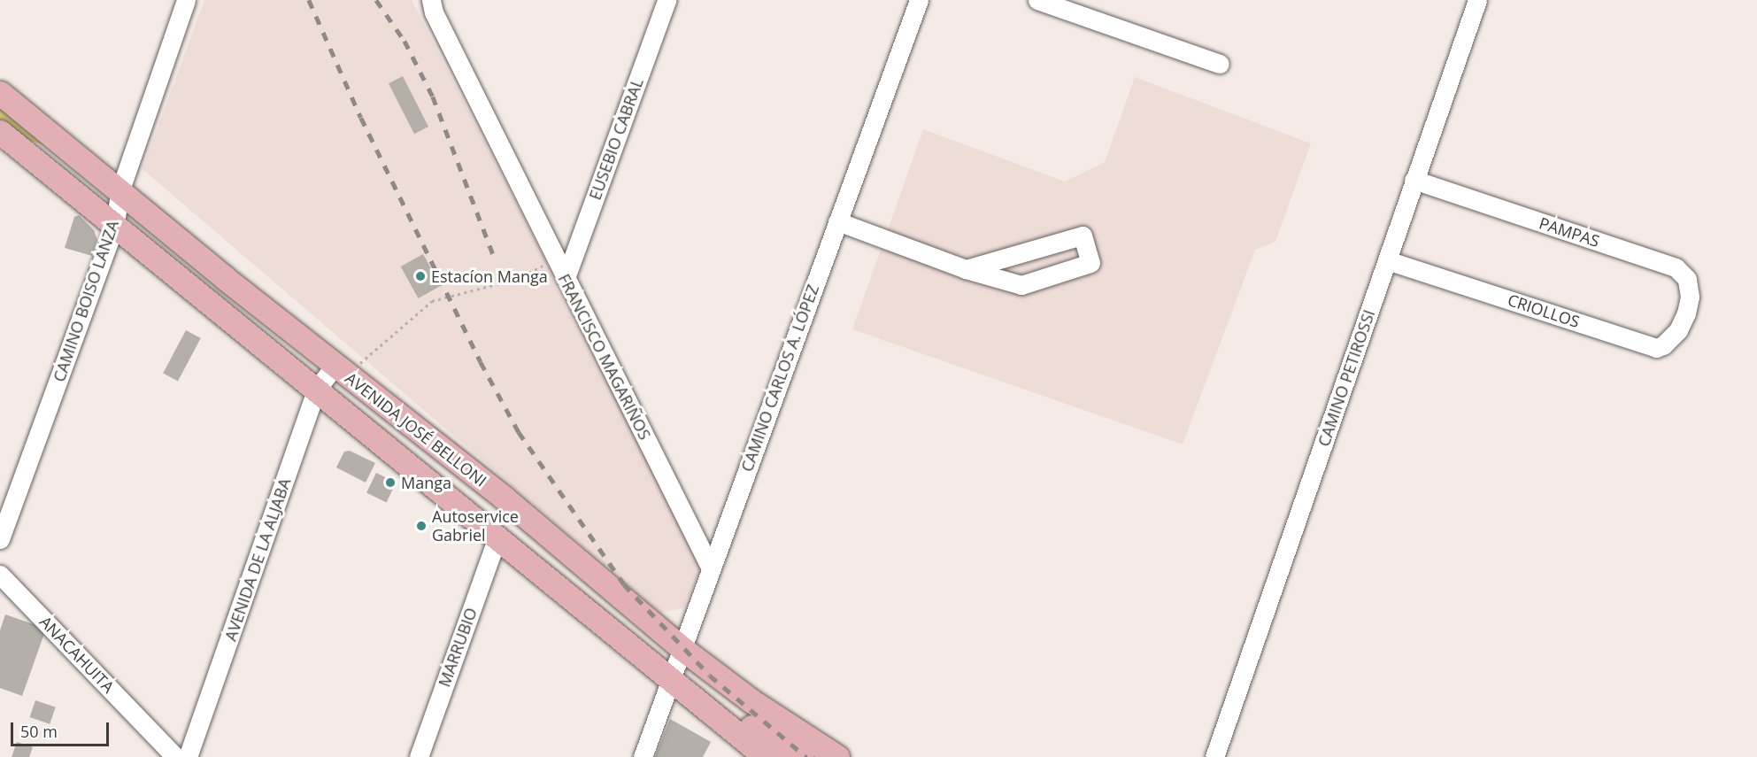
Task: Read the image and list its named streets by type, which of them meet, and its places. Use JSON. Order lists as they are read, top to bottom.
{
  "streets": {
    "main road": ["AVENIDA JOSÉ BELLONI"],
    "street": [
      "EUSEBIO CABRAL",
      "PAMPAS",
      "CAMINO BOISO LANZA",
      "CRIOLLOS",
      "FRANCISCO MAGARIÑOS",
      "CAMINO CARLOS A. LÓPEZ",
      "CAMINO PETIROSSI",
      "AVENIDA DE LA ALJABA",
      "MARRUBIO",
      "ANACAHUITA"
    ]
  },
  "crossings": [
    ["EUSEBIO CABRAL", "FRANCISCO MAGARIÑOS"],
    ["PAMPAS", "CRIOLLOS"],
    ["PAMPAS", "CAMINO PETIROSSI"],
    ["CAMINO BOISO LANZA", "AVENIDA JOSÉ BELLONI"],
    ["CRIOLLOS", "CAMINO PETIROSSI"],
    ["FRANCISCO MAGARIÑOS", "CAMINO CARLOS A. LÓPEZ"],
    ["CAMINO CARLOS A. LÓPEZ", "AVENIDA JOSÉ BELLONI"],
    ["AVENIDA JOSÉ BELLONI", "AVENIDA DE LA ALJABA"],
    ["AVENIDA JOSÉ BELLONI", "MARRUBIO"]
  ],
  "places": ["Estacíon Manga", "Manga", "Autoservice Gabriel"],
  "scale_bar": "50 m"
}
